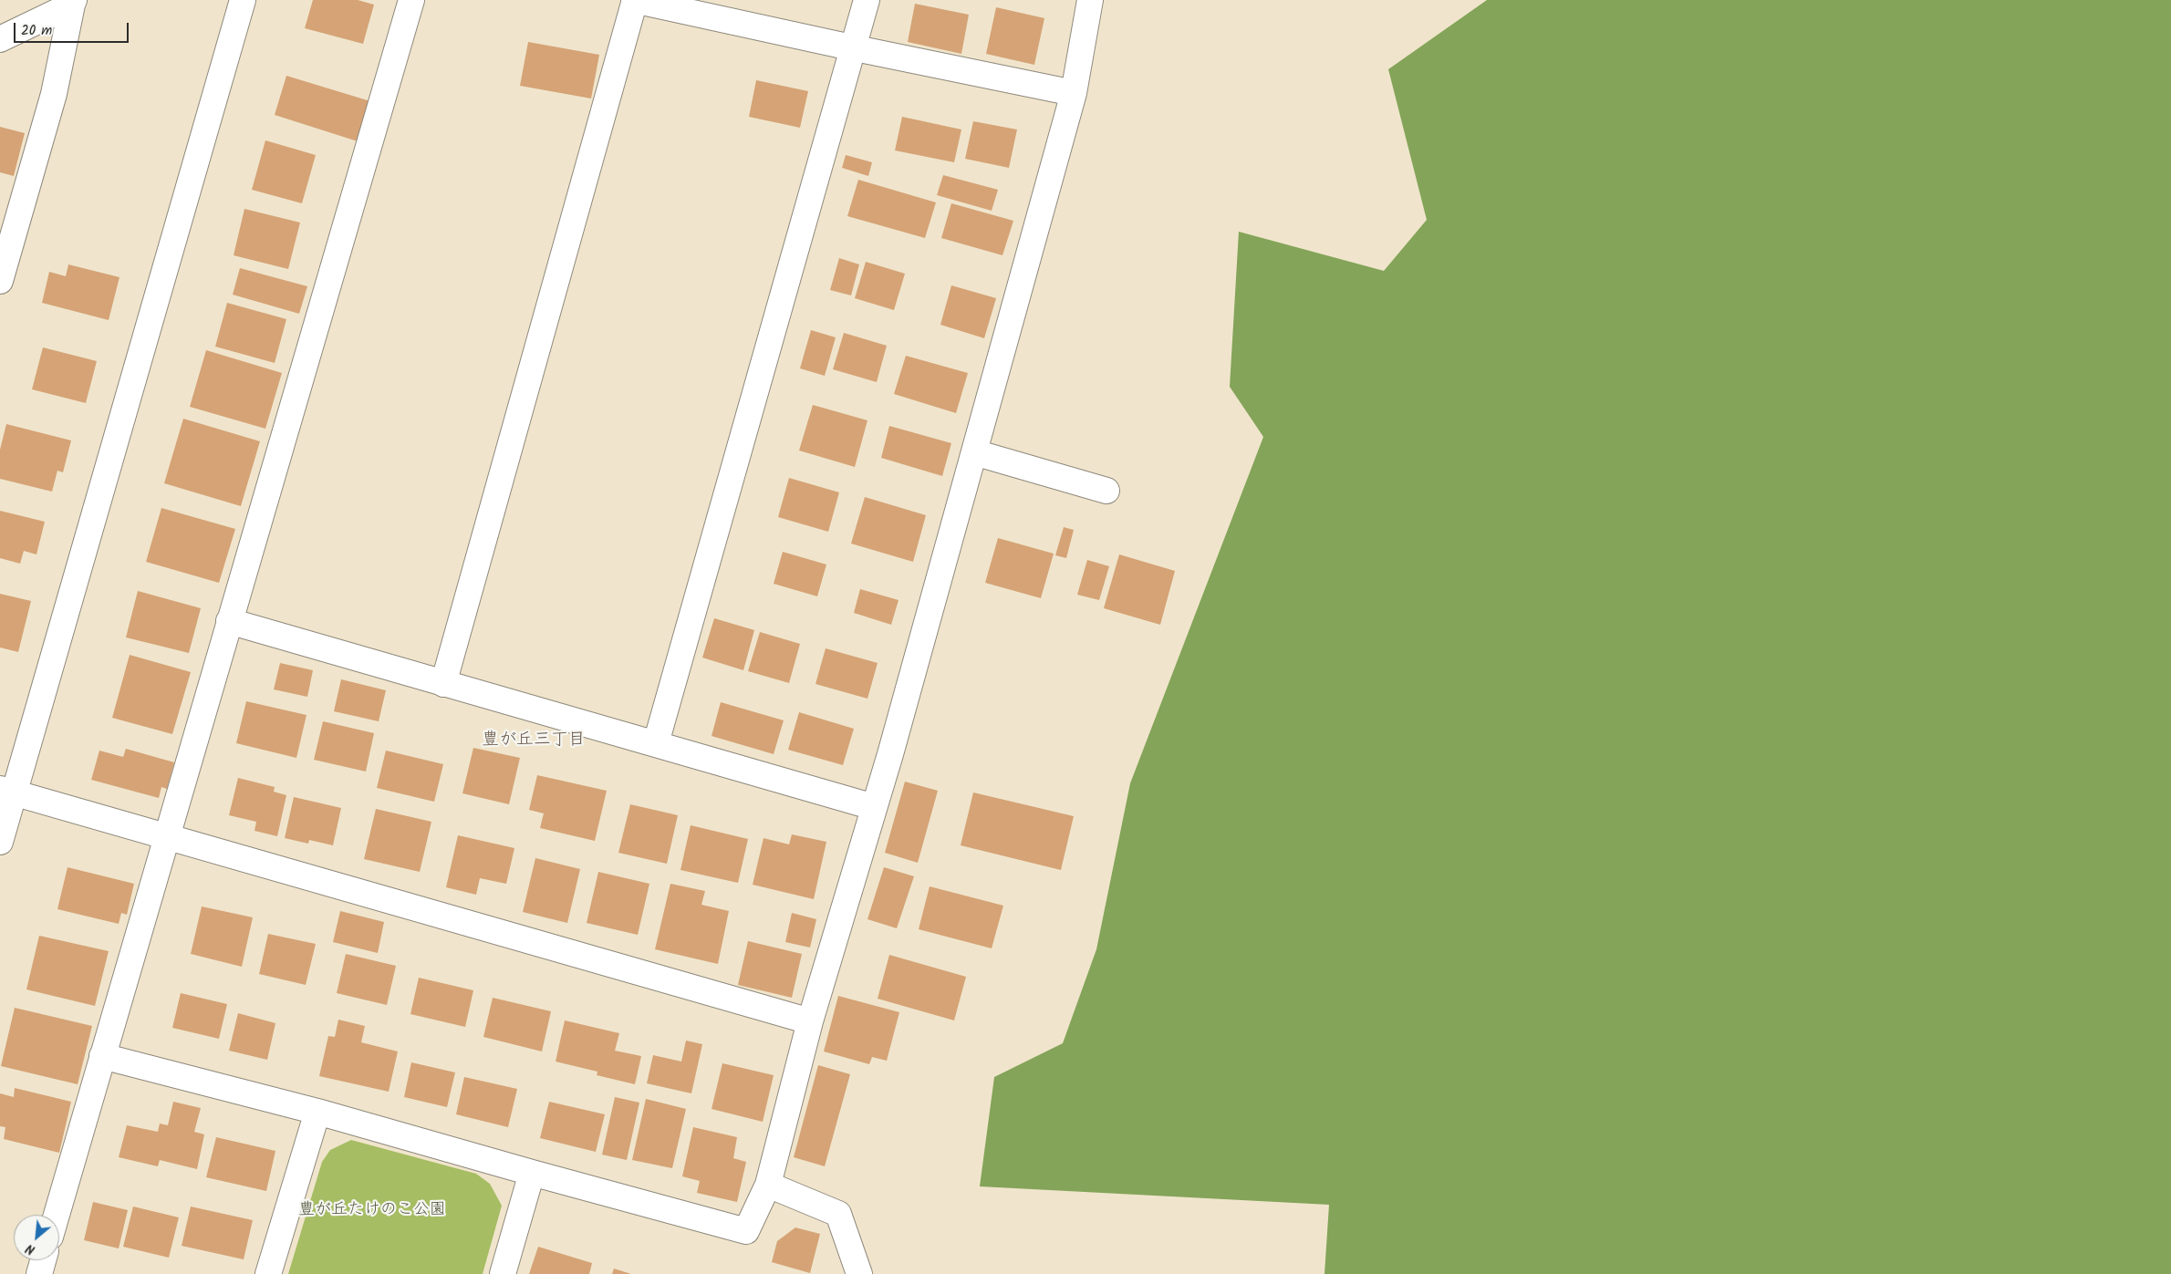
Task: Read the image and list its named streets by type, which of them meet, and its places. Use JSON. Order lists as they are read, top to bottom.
{
  "districts": ["豊が丘三丁目"],
  "parks": ["豊が丘たけのこ公園"],
  "scale_bar": "20 m",
  "north": "bottom left"
}
